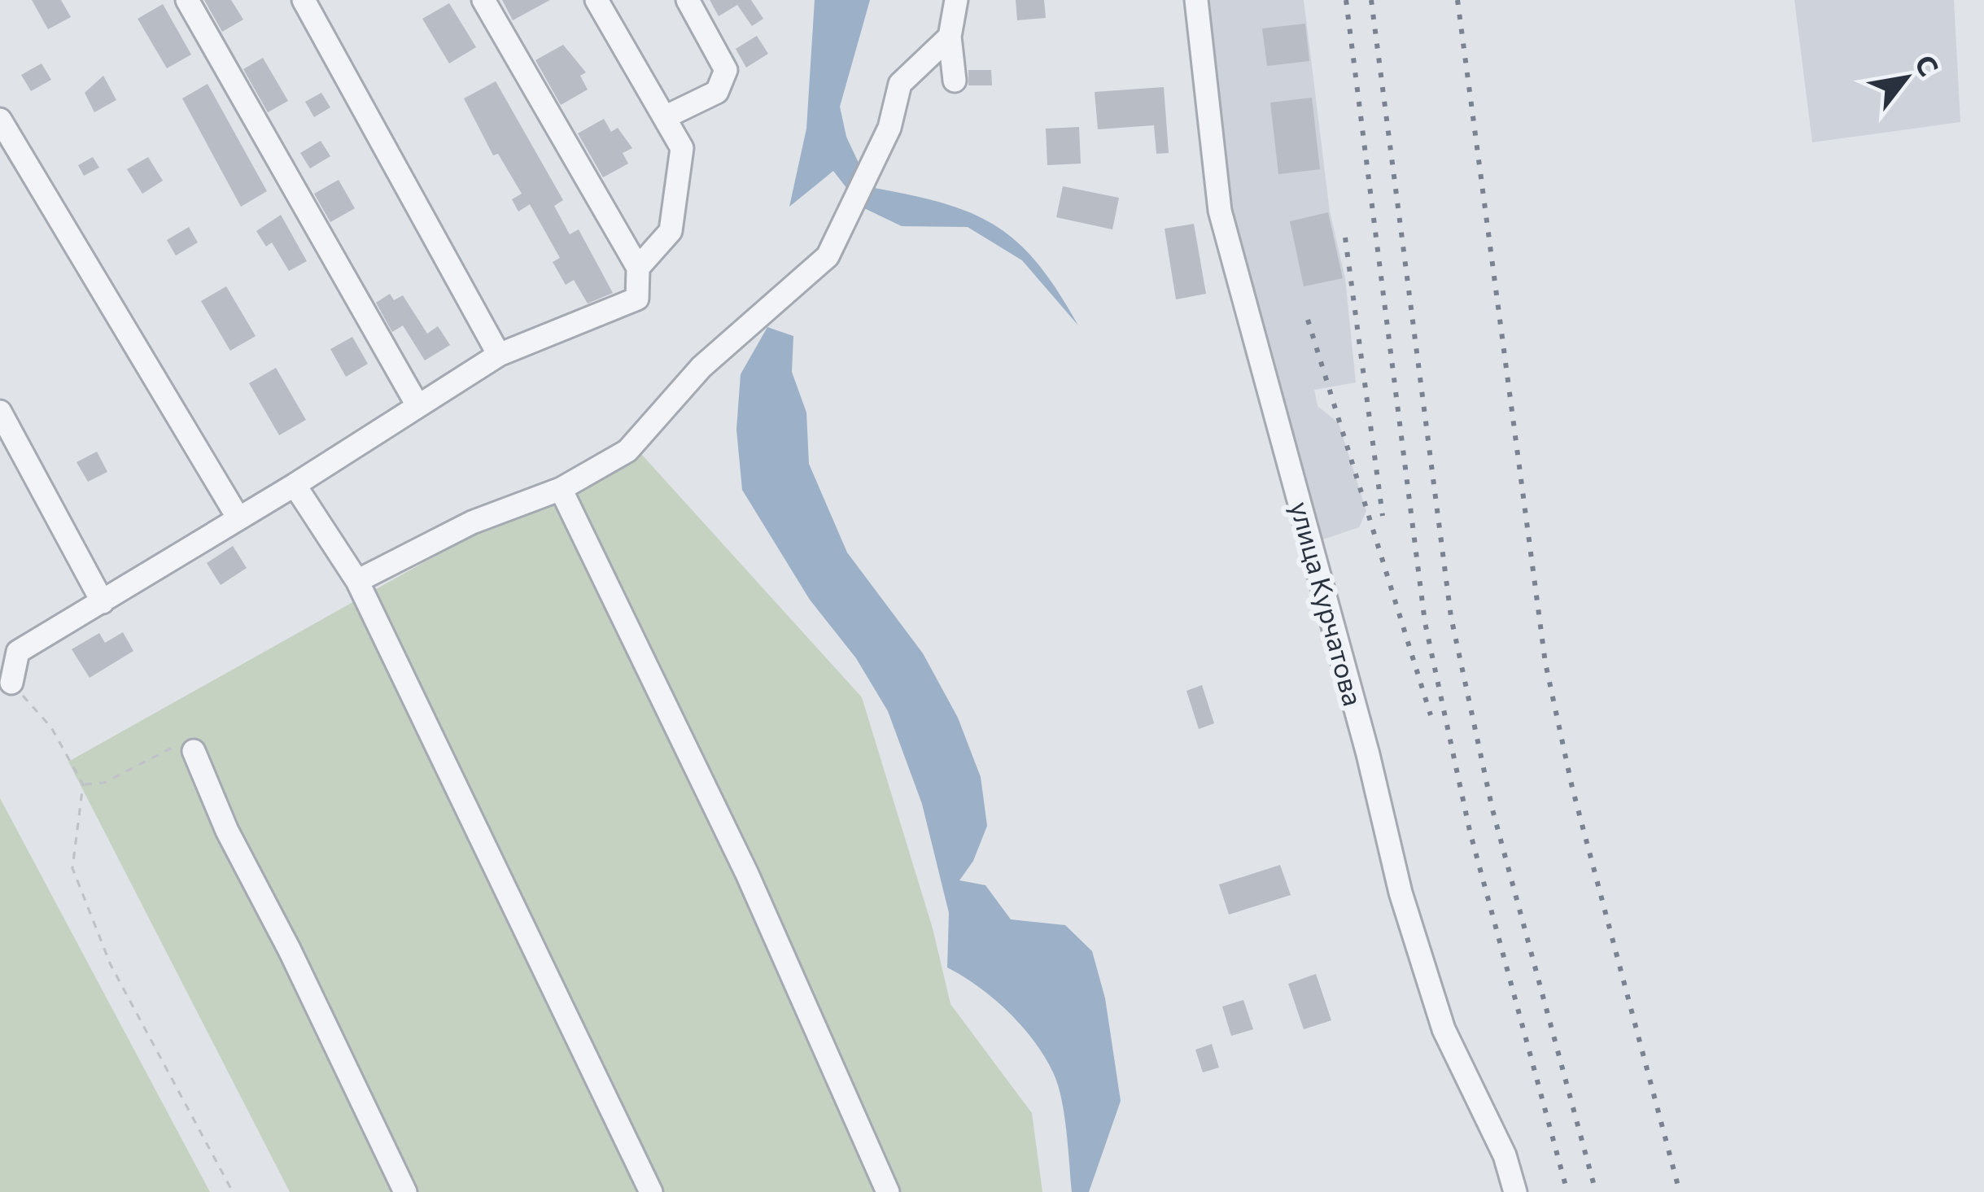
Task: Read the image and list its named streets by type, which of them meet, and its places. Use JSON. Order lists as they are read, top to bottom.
{
  "streets": {
    "street": ["улица Курчатова"]
  },
  "north": "top right"
}
